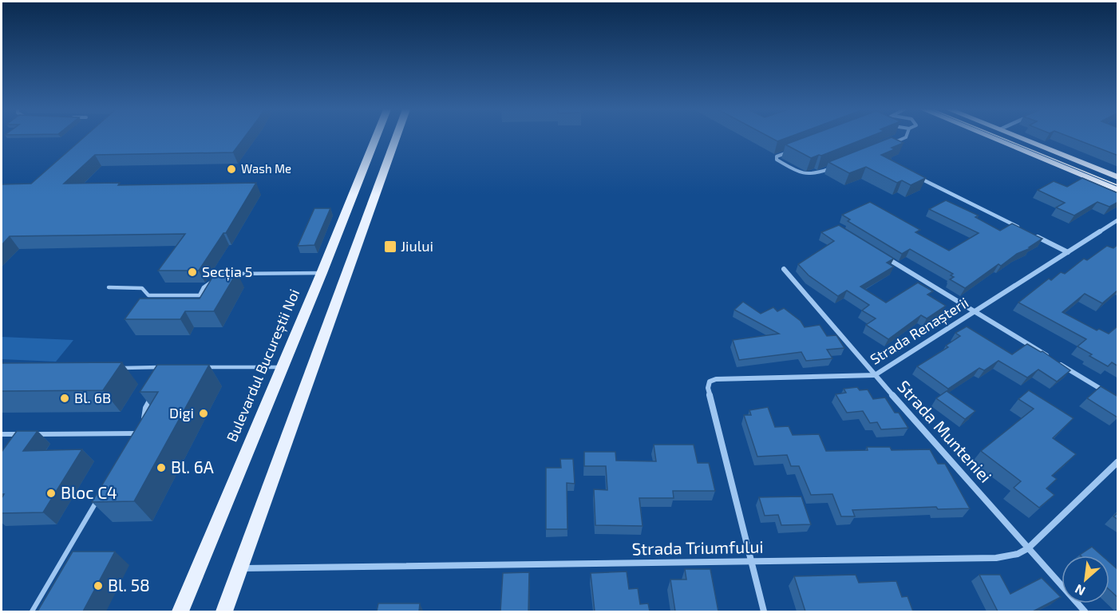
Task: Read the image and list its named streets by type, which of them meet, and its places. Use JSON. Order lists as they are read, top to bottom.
{
  "streets": {
    "main road": ["Bulevardul Bucureștii Noi"],
    "street": ["Strada Renașterii", "Strada Munteniei", "Strada Triumfului"]
  },
  "crossings": [
    ["Strada Renașterii", "Strada Munteniei"],
    ["Strada Renașterii", "Strada Triumfului"],
    ["Strada Munteniei", "Strada Triumfului"]
  ],
  "places": {
    "other": [
      "Wash Me",
      "Secția 5",
      "Bl. 6B",
      "Digi",
      "Bl. 6A",
      "Bloc C4",
      "Bl. 58"
    ],
    "transit": ["Jiului"]
  },
  "north": "bottom left"
}
